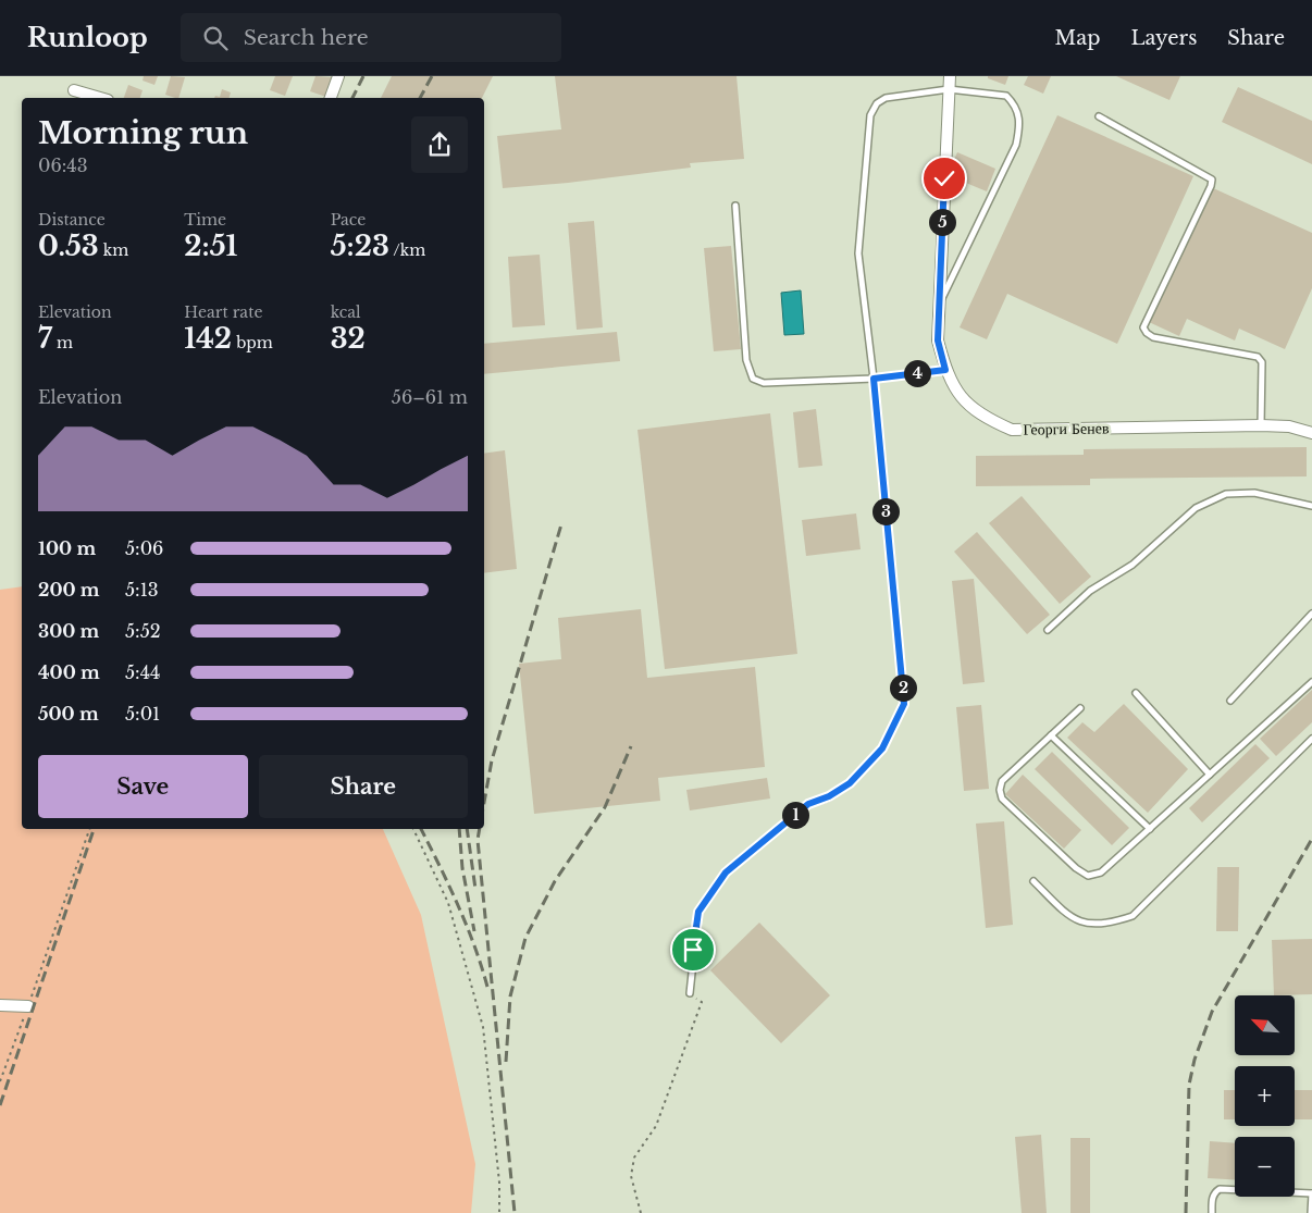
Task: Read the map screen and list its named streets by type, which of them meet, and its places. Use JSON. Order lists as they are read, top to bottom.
{
  "streets": {
    "street": ["Георги Бенев"]
  },
  "north": "top left",
  "page": {
    "header": "Runloop",
    "search": "Search here",
    "nav": ["Map", "Layers", "Share"],
    "heading": ["Morning run", "06:43"],
    "stats": [
      ["Distance", "0.53 km"],
      ["Time", "2:51"],
      ["Pace", "5:23 /km"],
      ["Elevation", "7 m"],
      ["Heart rate", "142 bpm"],
      ["kcal", "32"]
    ],
    "pins": [
      "5",
      "4",
      "3",
      "2",
      "1"
    ],
    "chart": ["Elevation", "56–61 m"],
    "list": [
      {
        "name": "100 m",
        "note": "5:06"
      },
      {
        "name": "200 m",
        "note": "5:13"
      },
      {
        "name": "300 m",
        "note": "5:52"
      },
      {
        "name": "400 m",
        "note": "5:44"
      },
      {
        "name": "500 m",
        "note": "5:01"
      }
    ],
    "buttons": ["Save", "Share"],
    "map_buttons": ["+", "−"]
  }
}
